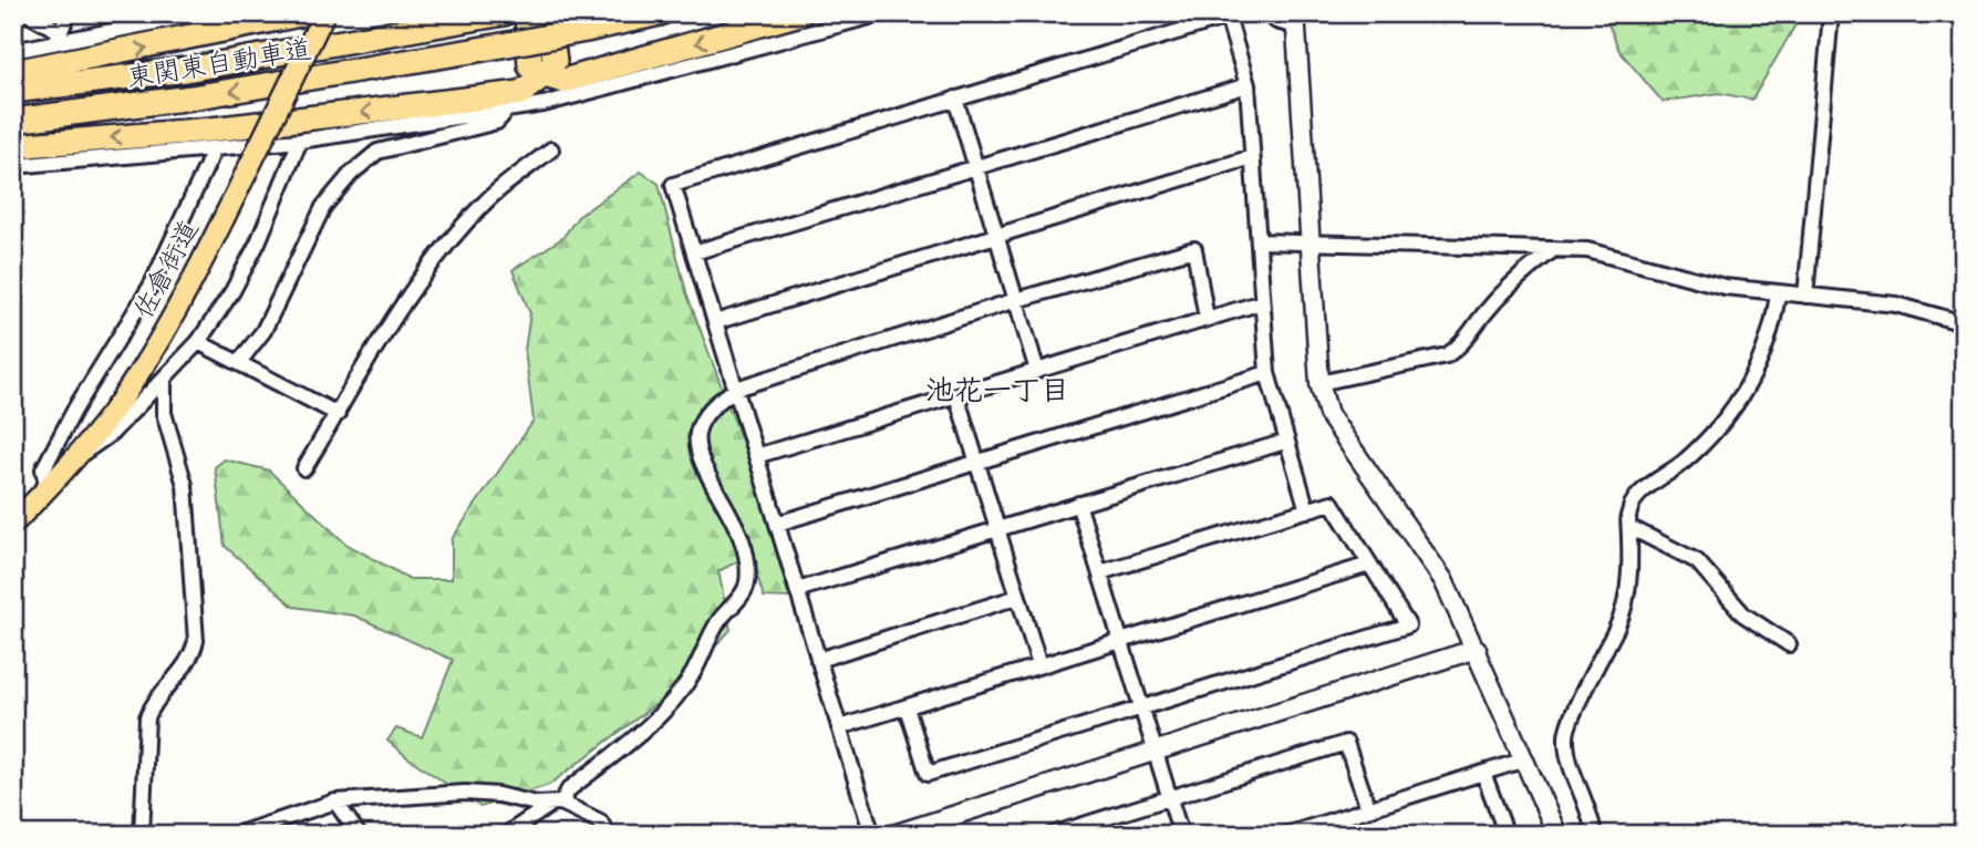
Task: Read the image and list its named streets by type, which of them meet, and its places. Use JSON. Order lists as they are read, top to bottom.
{
  "streets": {
    "highway": ["東関東自動車道"],
    "main road": ["佐倉街道"]
  },
  "districts": ["池花一丁目"]
}
